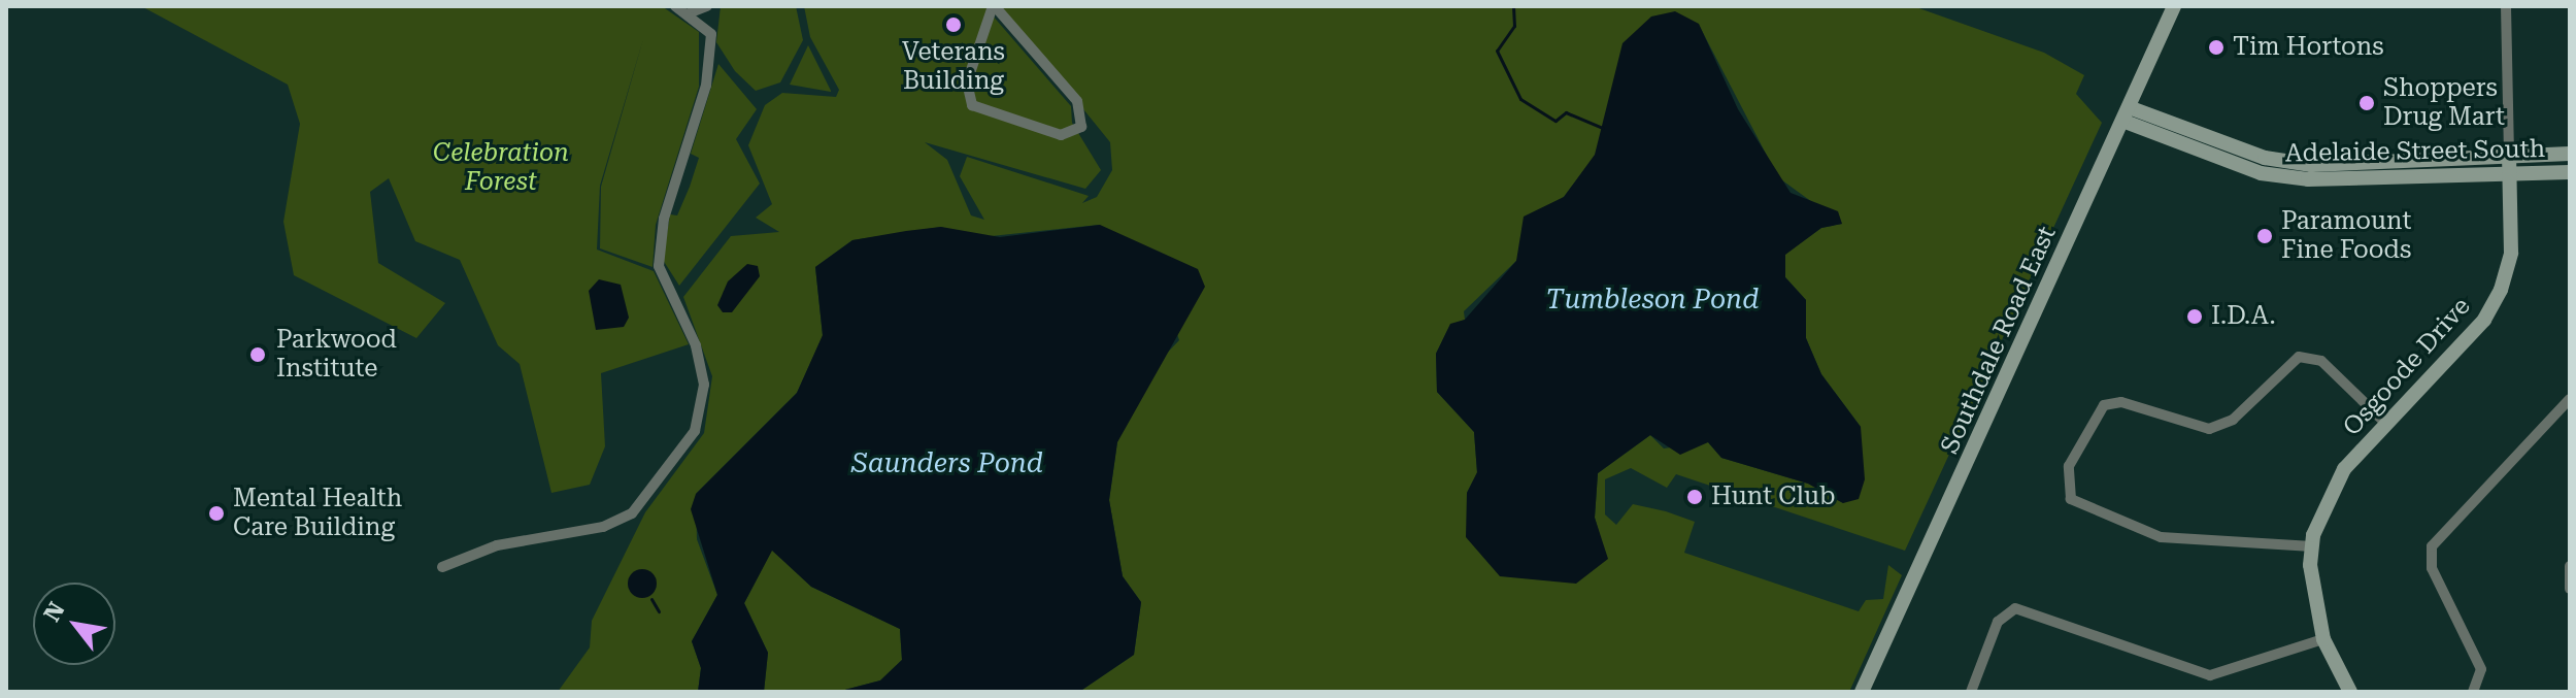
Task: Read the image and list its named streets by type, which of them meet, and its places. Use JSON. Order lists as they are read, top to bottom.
{
  "streets": {
    "street": ["Adelaide Street South", "Southdale Road East", "Osgoode Drive"]
  },
  "crossings": [
    ["Adelaide Street South", "Southdale Road East"],
    ["Adelaide Street South", "Osgoode Drive"]
  ],
  "water": ["Tumbleson Pond", "Saunders Pond"],
  "parks": ["Celebration Forest"],
  "places": [
    "Veterans Building",
    "Tim Hortons",
    "Shoppers Drug Mart",
    "Paramount Fine Foods",
    "I.D.A.",
    "Parkwood Institute",
    "Hunt Club",
    "Mental Health Care Building"
  ],
  "north": "top left"
}
